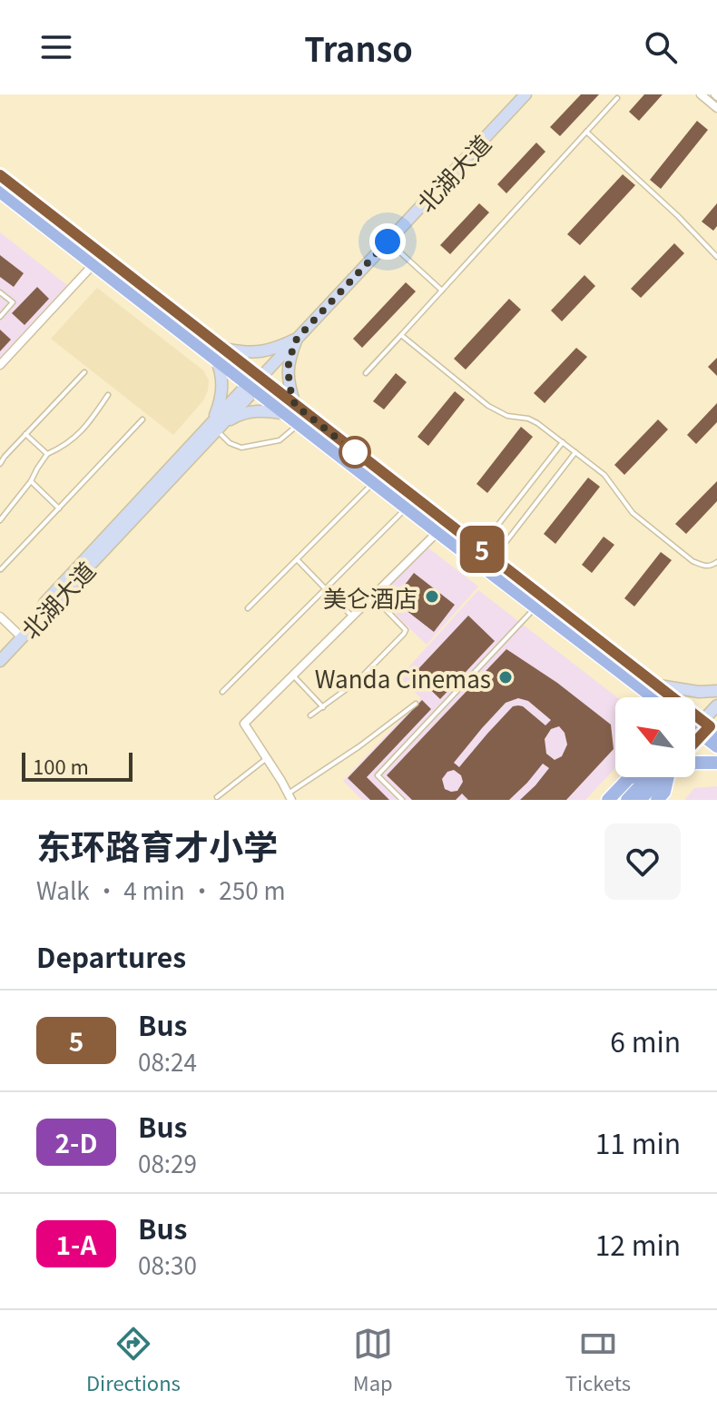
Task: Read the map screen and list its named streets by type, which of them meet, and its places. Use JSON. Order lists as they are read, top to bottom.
{
  "streets": {
    "main road": ["北湖大道"]
  },
  "places": ["美仑酒店", "Wanda Cinemas"],
  "lines": ["bus line 5"],
  "scale_bar": "100 m",
  "north": "top left",
  "page": {
    "header": "Transo",
    "on_map": "5",
    "scale": "100 m",
    "heading": [
      ["东环路育才小学", "Walk · 4 min · 250 m"],
      "Departures"
    ],
    "list": [
      {
        "mark": "5",
        "name": "Bus",
        "note": "08:24",
        "value": "6 min"
      },
      {
        "mark": "2-D",
        "name": "Bus",
        "note": "08:29",
        "value": "11 min"
      },
      {
        "mark": "1-A",
        "name": "Bus",
        "note": "08:30",
        "value": "12 min"
      }
    ],
    "tabs": ["Directions", "Map", "Tickets"]
  }
}
